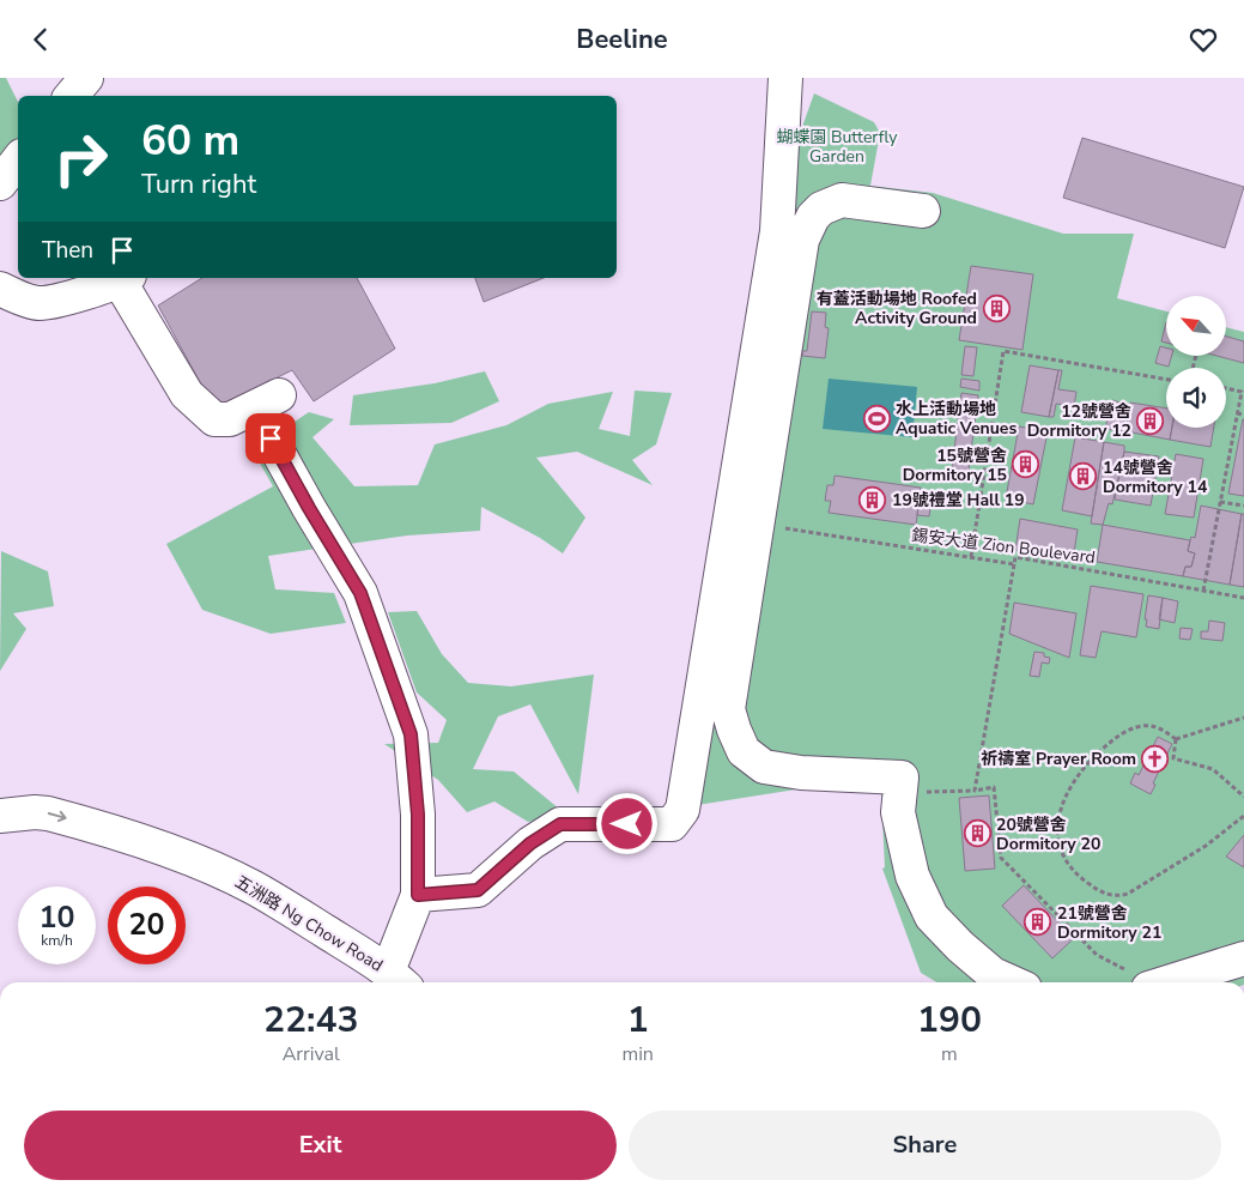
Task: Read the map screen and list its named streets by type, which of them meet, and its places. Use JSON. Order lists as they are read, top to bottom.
{
  "streets": {
    "street": ["五洲路 Ng Chow Road"],
    "path": ["錫安大道 Zion Boulevard"]
  },
  "one_way": ["五洲路 Ng Chow Road"],
  "parks": ["蝴蝶園 Butterfly Garden"],
  "places": {
    "building": [
      "有蓋活動場地 Roofed Activity Ground",
      "12號營舍 Dormitory 12",
      "15號營舍 Dormitory 15",
      "14號營舍 Dormitory 14",
      "19號禮堂 Hall 19",
      "20號營舍 Dormitory 20",
      "21號營舍 Dormitory 21"
    ],
    "sports": ["水上活動場地 Aquatic Venues"],
    "church": ["祈禱室 Prayer Room"]
  },
  "north": "top left",
  "page": {
    "header": "Beeline",
    "turn": ["60 m", "Turn right"],
    "then": "Then",
    "speed": "10 km/h",
    "limit": "20",
    "eta": [
      "22:43",
      "Arrival",
      "1",
      "min",
      "190",
      "m"
    ],
    "buttons": ["Exit", "Share"]
  }
}
